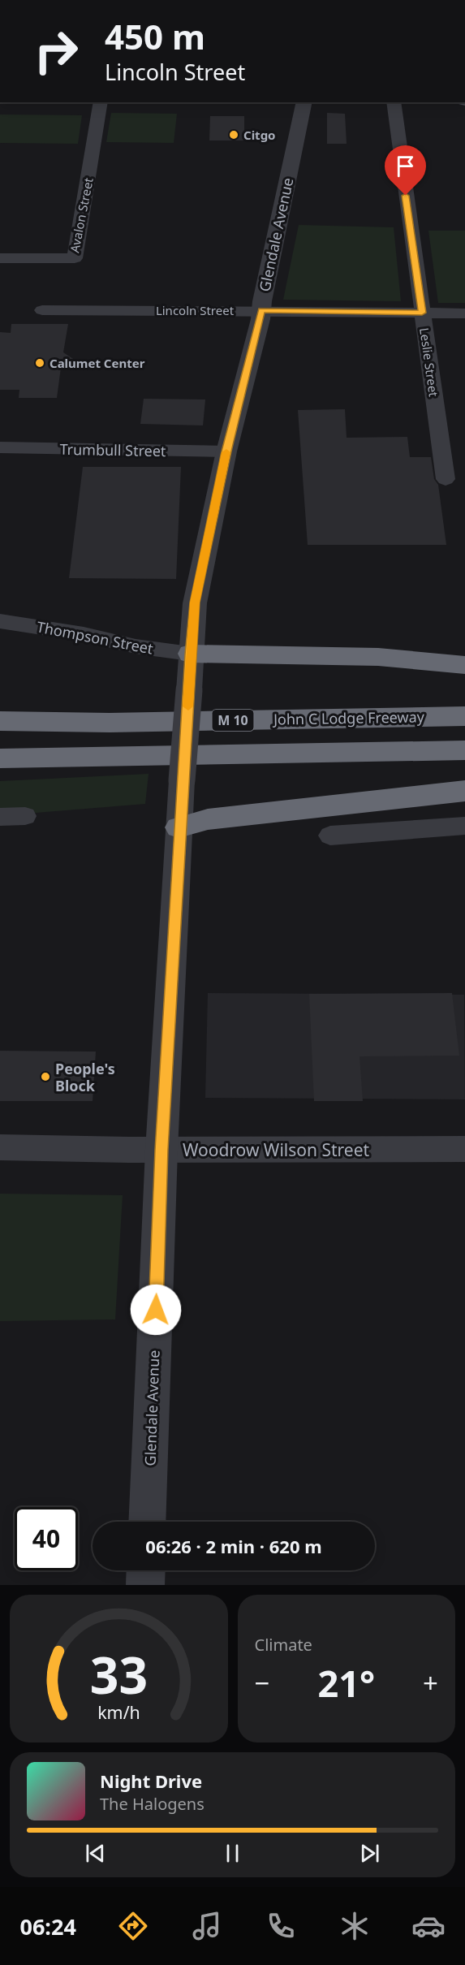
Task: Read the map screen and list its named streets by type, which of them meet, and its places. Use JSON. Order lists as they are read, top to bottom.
{
  "streets": {
    "highway": ["John C Lodge Freeway", "M 10"],
    "street": [
      "Avalon Street",
      "Glendale Avenue",
      "Lincoln Street",
      "Leslie Street",
      "Trumbull Street",
      "Thompson Street",
      "Woodrow Wilson Street"
    ]
  },
  "crossings": [
    ["Glendale Avenue", "Lincoln Street"],
    ["Glendale Avenue", "Trumbull Street"],
    ["Glendale Avenue", "Thompson Street"],
    ["Glendale Avenue", "Woodrow Wilson Street"],
    ["Lincoln Street", "Leslie Street"]
  ],
  "places": ["Citgo", "Calumet Center", "People's Block"],
  "page": {
    "turn": ["450 m", "Lincoln Street"],
    "limit": "40",
    "trip": "06:26 · 2 min · 620 m",
    "tile": "Climate",
    "heat": ["−", "21°", "+"],
    "song": ["Night Drive", "The Halogens"],
    "tabs": "06:24",
    "gauge": ["33", "km/h"]
  }
}
